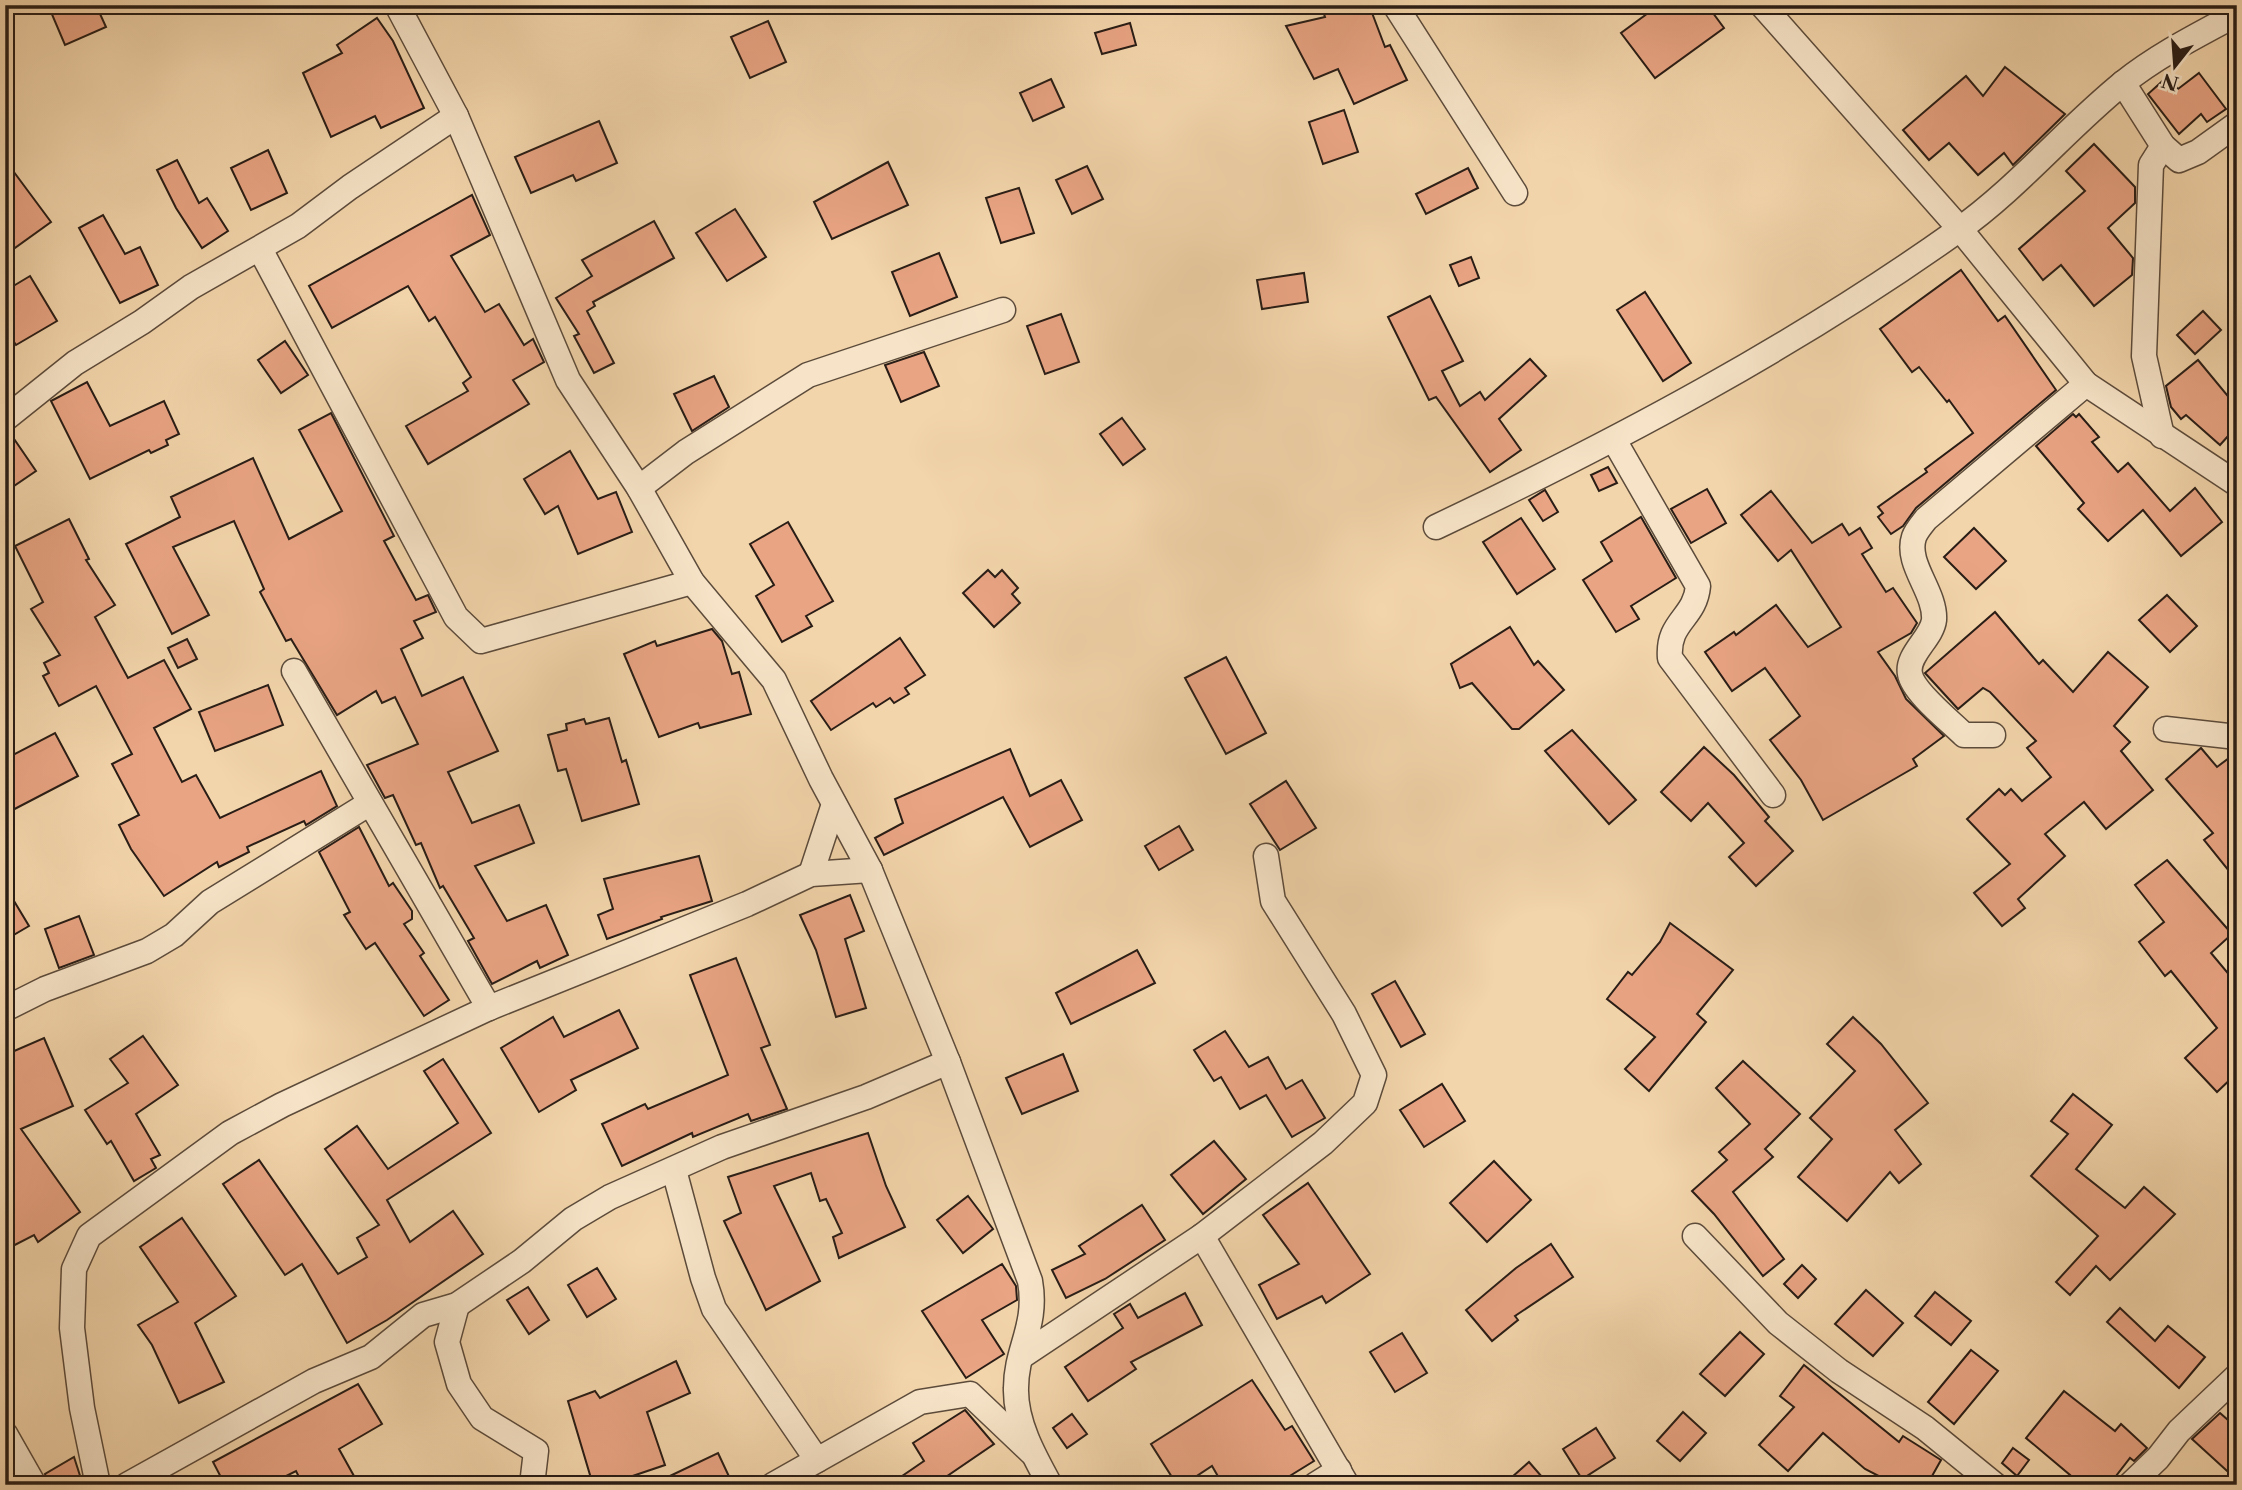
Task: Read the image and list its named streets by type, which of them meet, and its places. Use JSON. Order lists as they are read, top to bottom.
{
  "north": "bottom"
}
